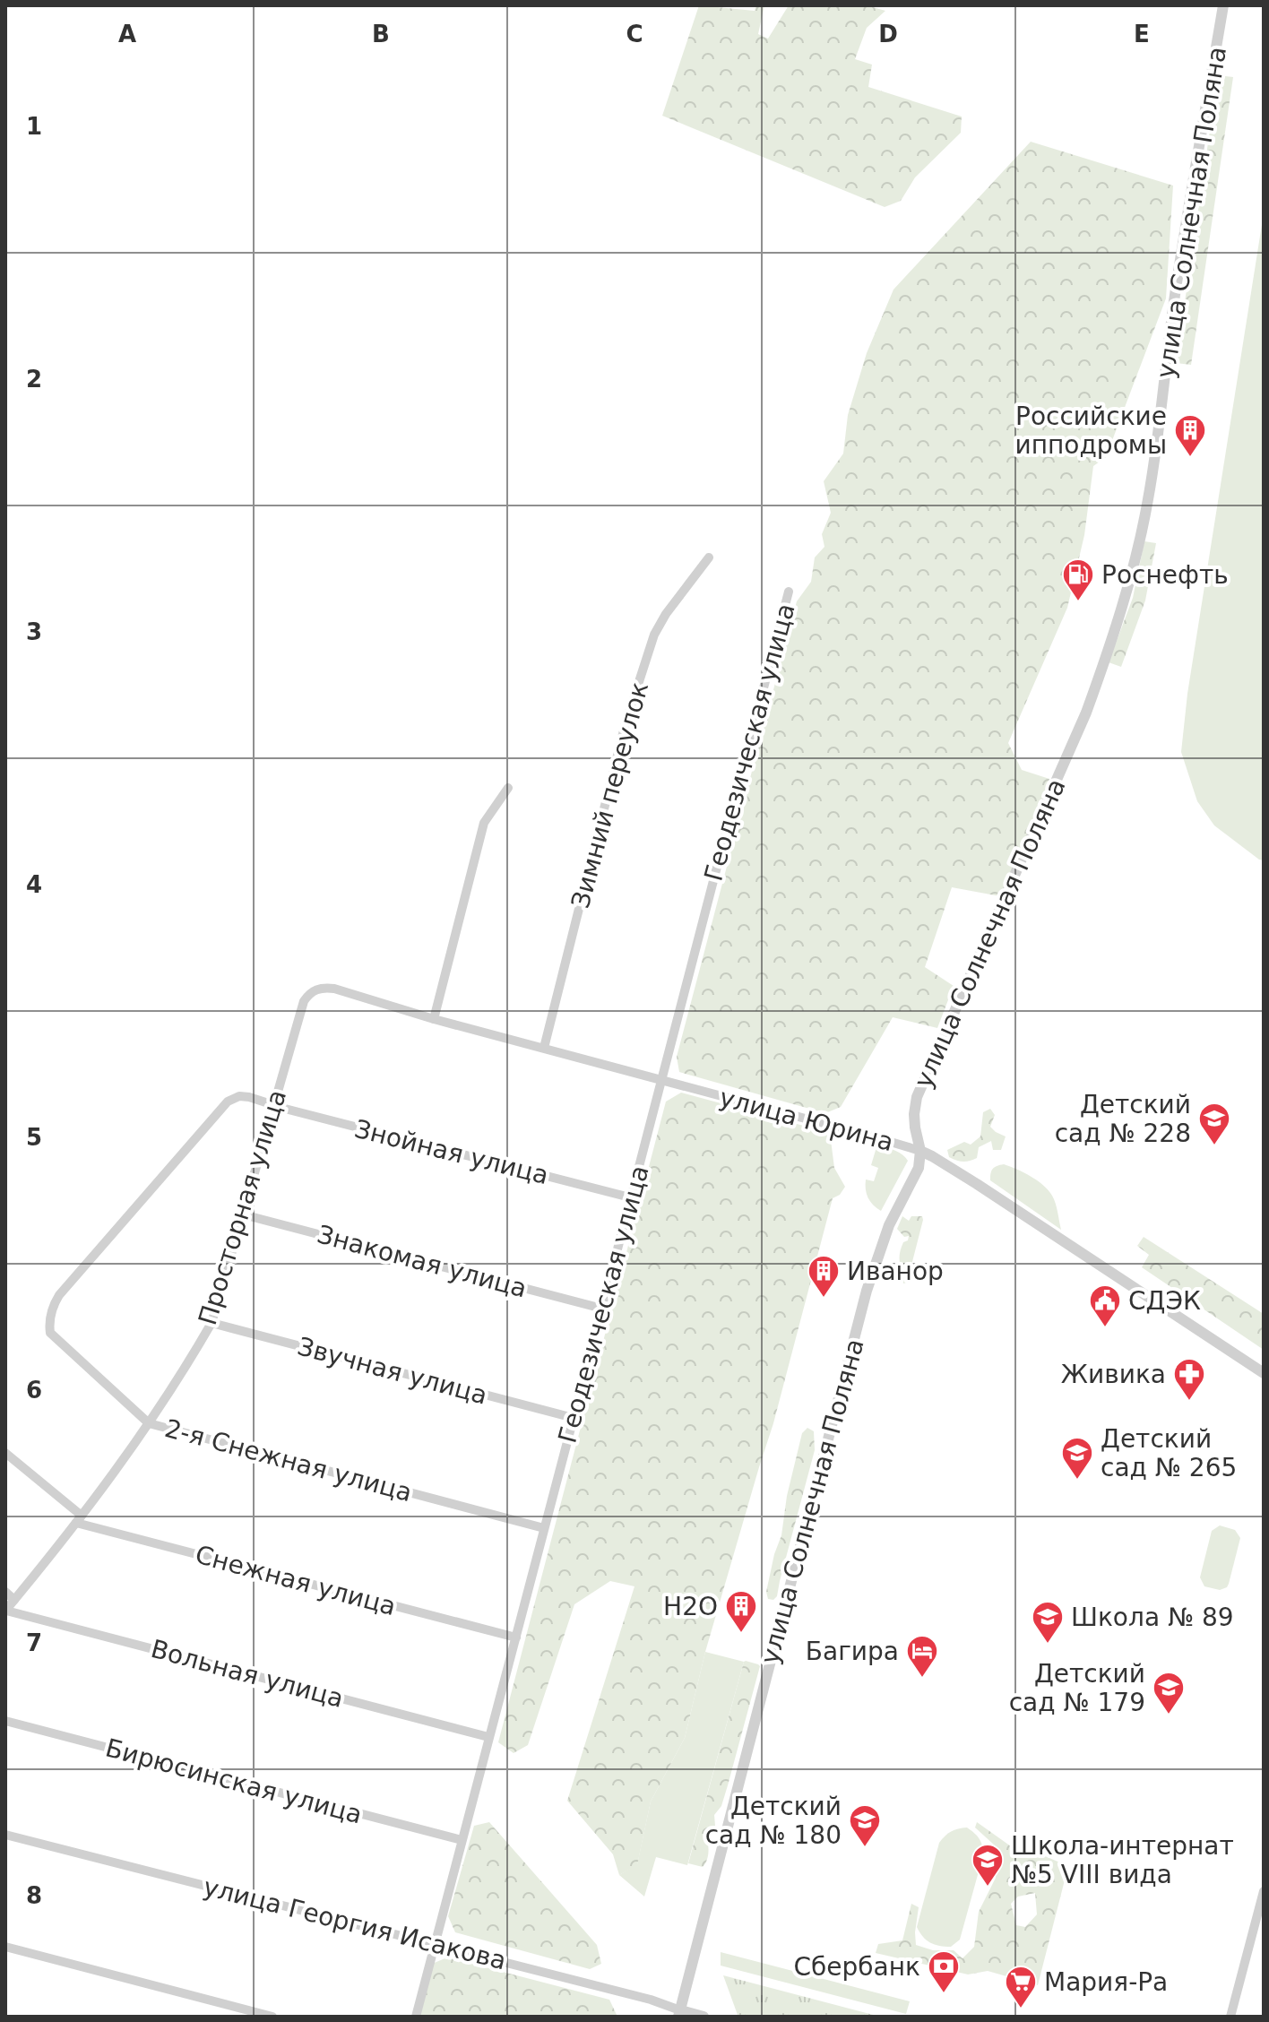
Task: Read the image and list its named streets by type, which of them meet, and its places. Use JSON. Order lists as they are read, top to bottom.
{
  "streets": {
    "street": [
      "улица Солнечная Поляна",
      "Геодезическая улица",
      "Зимний переулок",
      "улица Юрина",
      "Знойная улица",
      "Просторная улица",
      "Знакомая улица",
      "Звучная улица",
      "2-я Снежная улица",
      "Снежная улица",
      "Вольная улица",
      "Бирюсинская улица",
      "улица Георгия Исакова"
    ]
  },
  "crossings": [
    ["улица Солнечная Поляна", "улица Юрина"],
    ["улица Солнечная Поляна", "улица Георгия Исакова"],
    ["Геодезическая улица", "улица Юрина"],
    ["Геодезическая улица", "Знойная улица"],
    ["Геодезическая улица", "Знакомая улица"],
    ["Геодезическая улица", "Звучная улица"],
    ["Геодезическая улица", "2-я Снежная улица"],
    ["Геодезическая улица", "Снежная улица"],
    ["Геодезическая улица", "Вольная улица"],
    ["Геодезическая улица", "Бирюсинская улица"],
    ["Геодезическая улица", "улица Георгия Исакова"],
    ["Зимний переулок", "улица Юрина"],
    ["улица Юрина", "Просторная улица"],
    ["Знойная улица", "Просторная улица"],
    ["Знойная улица", "2-я Снежная улица"],
    ["Просторная улица", "Знакомая улица"],
    ["Просторная улица", "Звучная улица"],
    ["Просторная улица", "2-я Снежная улица"],
    ["Просторная улица", "Снежная улица"],
    ["Просторная улица", "Вольная улица"]
  ],
  "places": {
    "building": ["Российские ипподромы", "Иванор", "H2O"],
    "fuel station": ["Роснефть"],
    "school or university": [
      "Детский сад № 228",
      "Детский сад № 265",
      "Школа № 89",
      "Детский сад № 179",
      "Детский сад № 180",
      "Школа-интернат №5 VIII вида"
    ],
    "public building": ["СДЭК"],
    "pharmacy": ["Живика"],
    "hotel": ["Багира"],
    "bank": ["Сбербанк"],
    "supermarket": ["Мария-Ра"]
  },
  "grid": {
    "columns": [
      "A",
      "B",
      "C",
      "D",
      "E"
    ],
    "rows": [
      "1",
      "2",
      "3",
      "4",
      "5",
      "6",
      "7",
      "8"
    ]
  }
}
